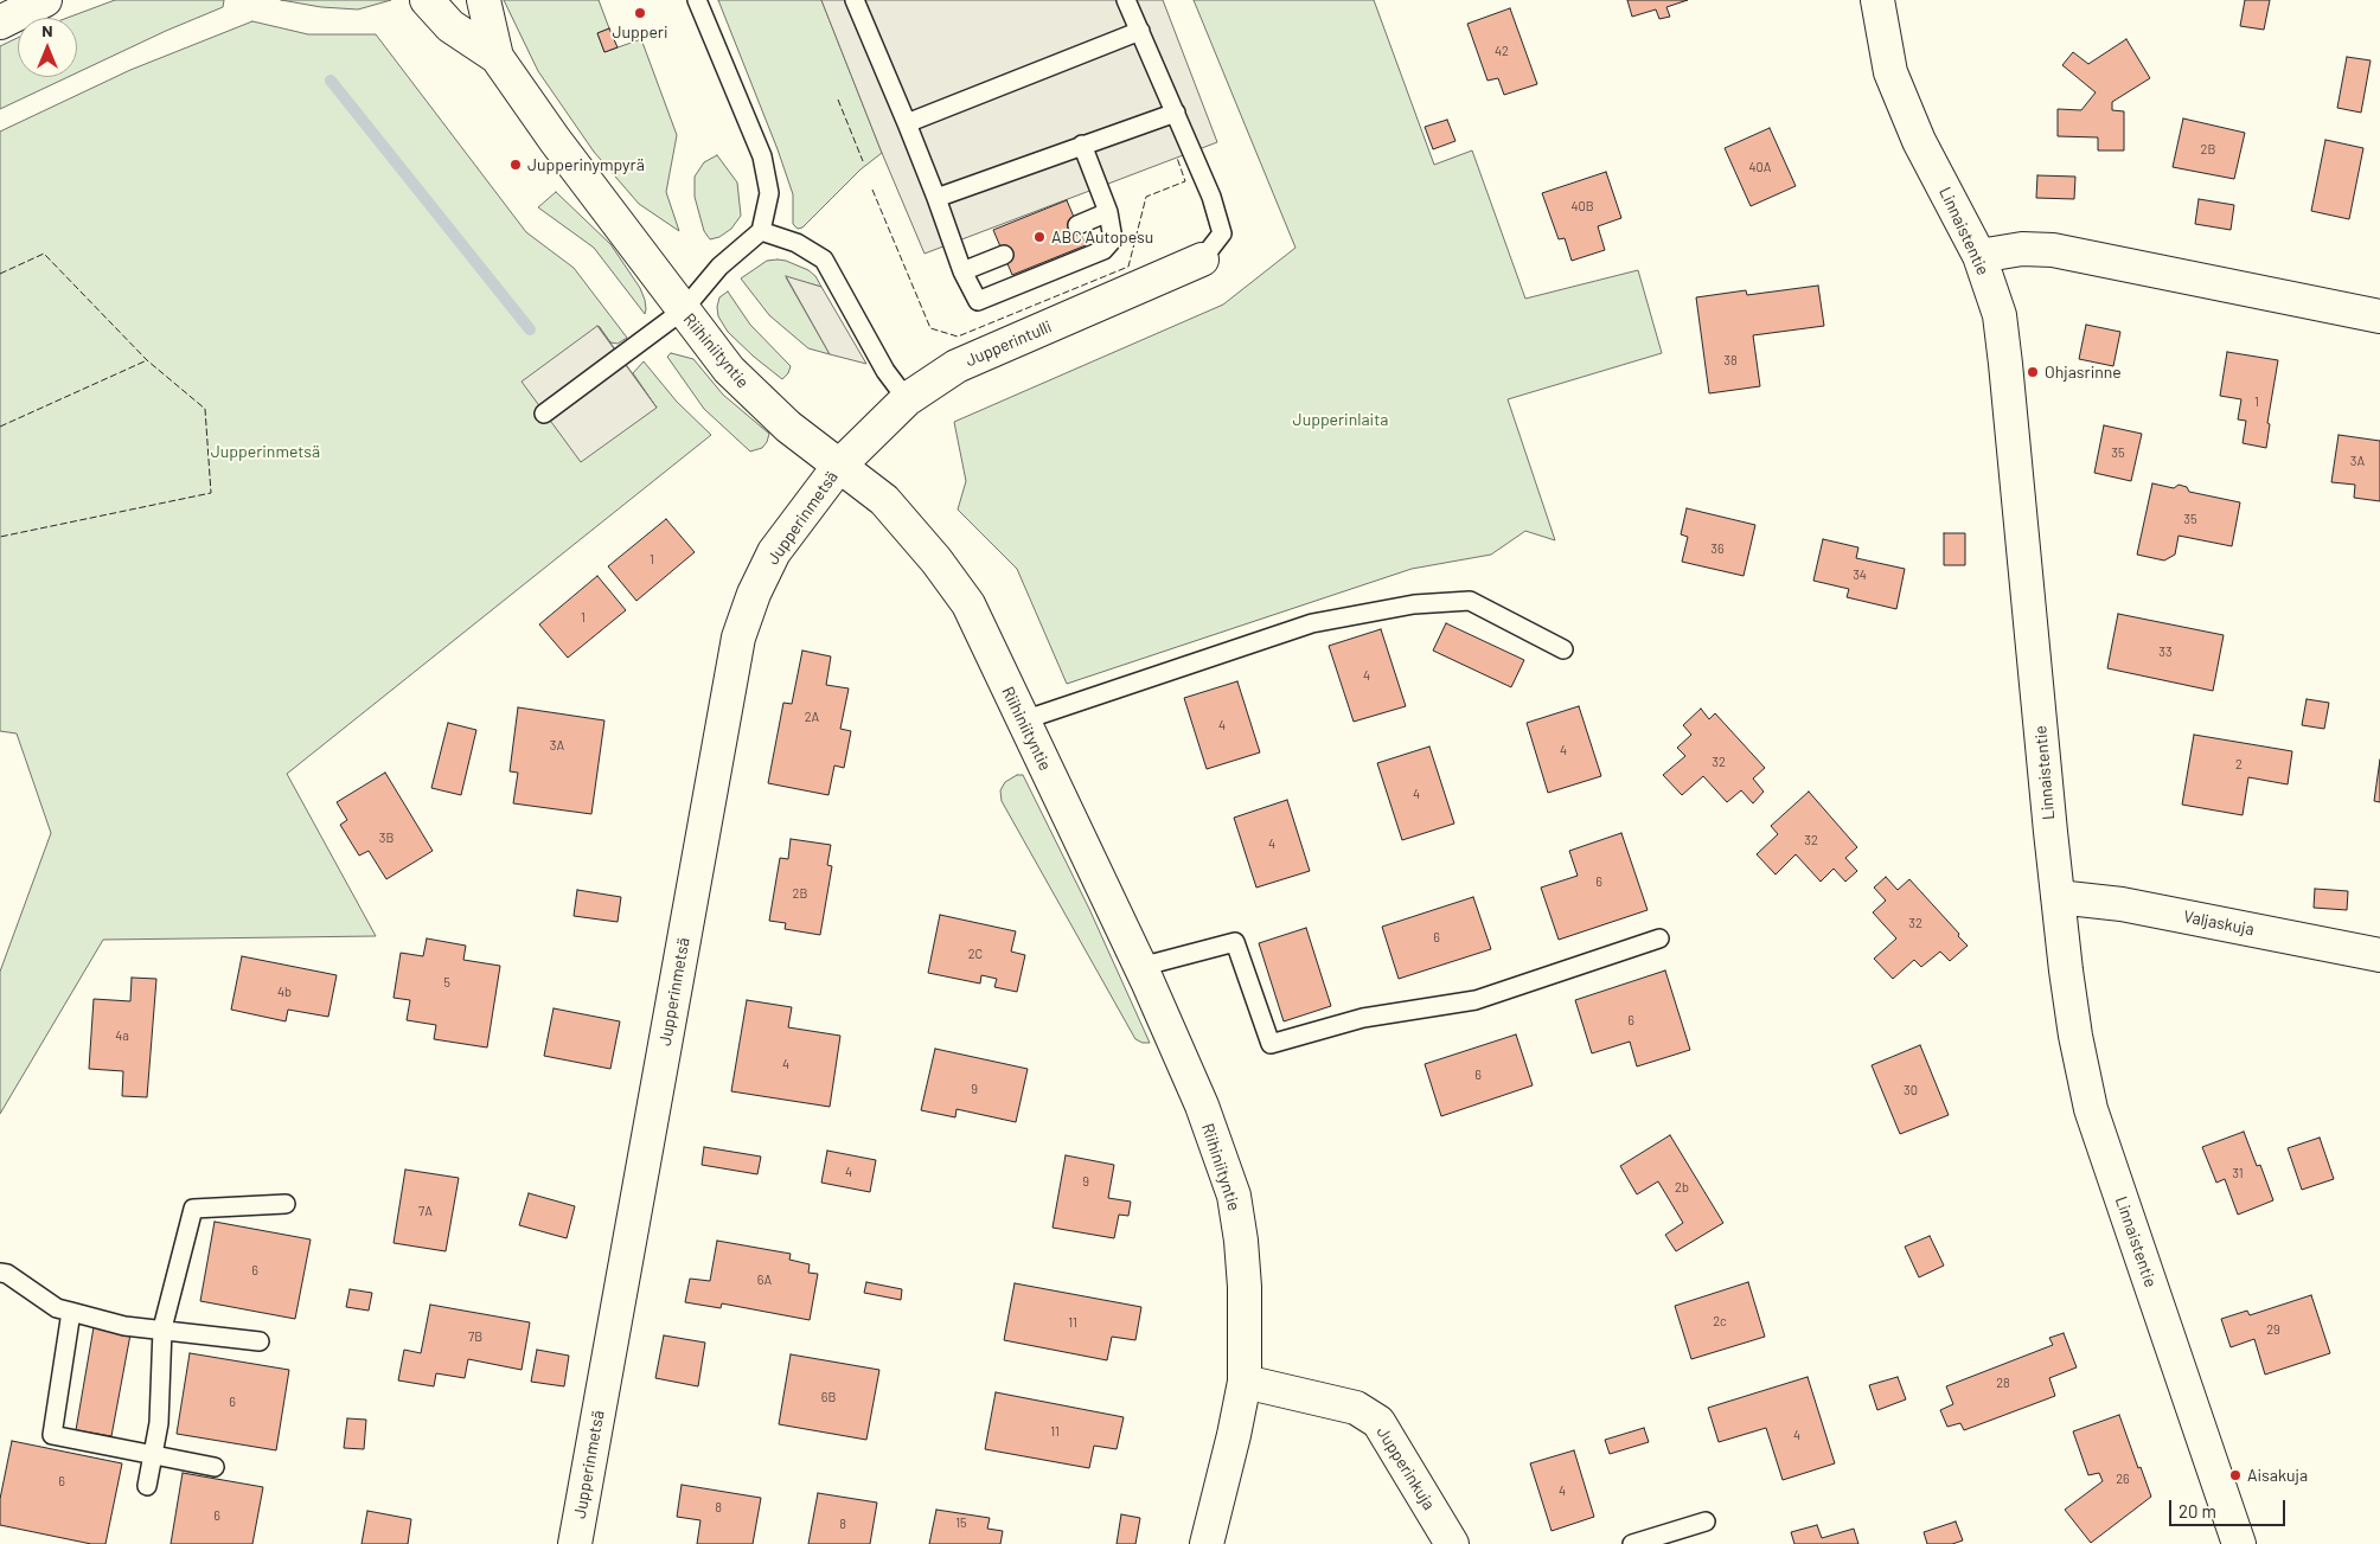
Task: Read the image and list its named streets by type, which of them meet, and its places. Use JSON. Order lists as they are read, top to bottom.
{
  "streets": {
    "street": [
      "Linnaistentie",
      "Jupperintulli",
      "Riihiniityntie",
      "Jupperinmetsä",
      "Valjaskuja",
      "Jupperinkuja"
    ]
  },
  "crossings": [
    ["Linnaistentie", "Valjaskuja"],
    ["Jupperintulli", "Riihiniityntie"],
    ["Jupperintulli", "Jupperinmetsä"],
    ["Riihiniityntie", "Jupperinmetsä"],
    ["Riihiniityntie", "Jupperinkuja"]
  ],
  "parks": ["Jupperinlaita", "Jupperinmetsä"],
  "places": [
    "Jupperi",
    "Jupperinympyrä",
    "ABC Autopesu",
    "Ohjasrinne",
    "Aisakuja"
  ],
  "house_numbers": [
    "42",
    "2B",
    "40A",
    "40B",
    "38",
    "1",
    "35",
    "3A",
    "35",
    "36",
    "1",
    "34",
    "1",
    "33",
    "4",
    "2A",
    "4",
    "3A",
    "4",
    "32",
    "2",
    "4",
    "3B",
    "32",
    "4",
    "6",
    "2B",
    "32",
    "6",
    "2C",
    "5",
    "4b",
    "6",
    "4a",
    "4",
    "6",
    "9",
    "30",
    "4",
    "31",
    "9",
    "2b",
    "7A",
    "6",
    "6A",
    "2c",
    "11",
    "29",
    "7B",
    "28",
    "6B",
    "6",
    "11",
    "4",
    "26",
    "6",
    "4",
    "8",
    "6",
    "15",
    "8"
  ],
  "scale_bar": "20 m",
  "north": "top"
}
